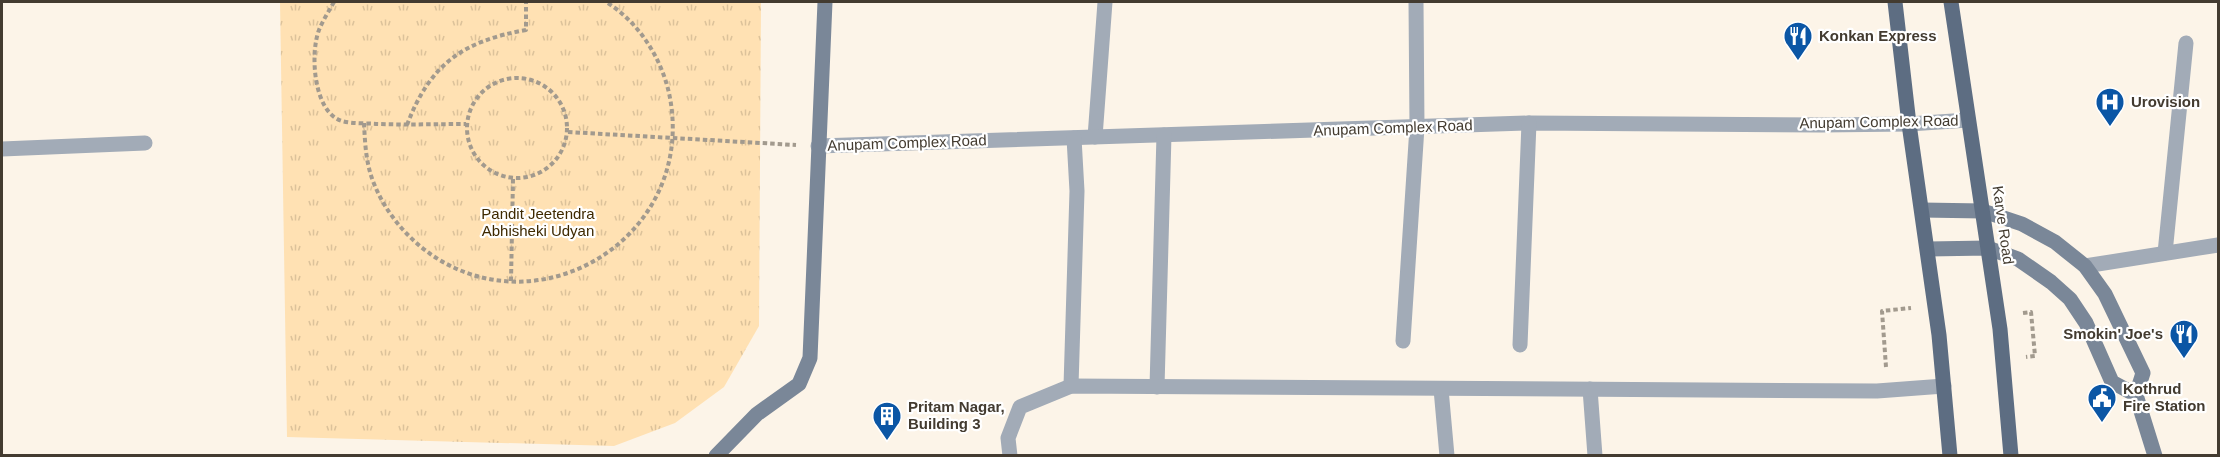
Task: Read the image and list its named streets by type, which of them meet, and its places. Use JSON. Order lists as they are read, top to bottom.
{
  "streets": {
    "main road": ["Karve Road"],
    "street": ["Anupam Complex Road"]
  },
  "crossings": [
    ["Anupam Complex Road", "Karve Road"]
  ],
  "parks": ["Pandit Jeetendra Abhisheki Udyan"],
  "places": {
    "restaurant": ["Konkan Express", "Smokin' Joe's"],
    "hospital": ["Urovision"],
    "public building": ["Kothrud Fire Station"],
    "building": ["Pritam Nagar, Building 3"]
  }
}
